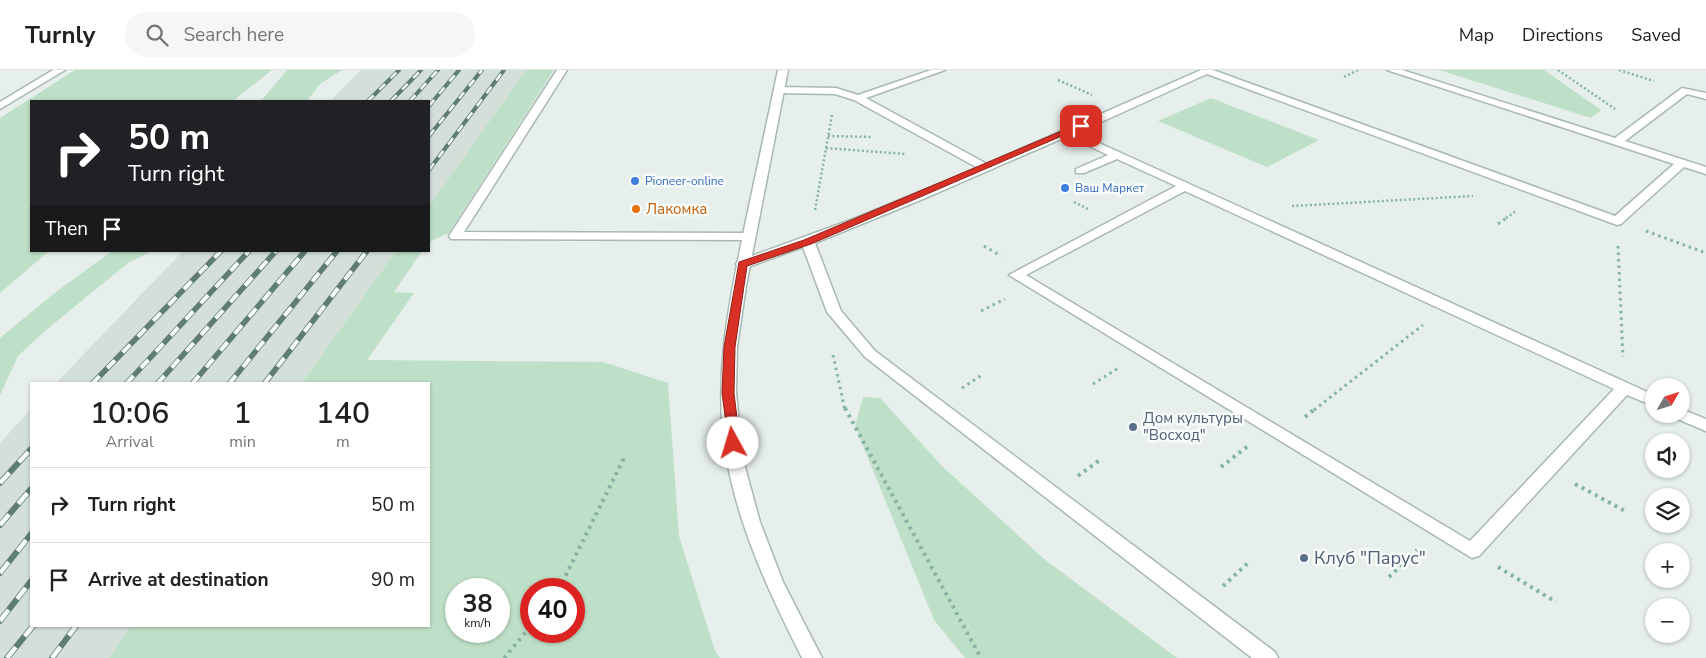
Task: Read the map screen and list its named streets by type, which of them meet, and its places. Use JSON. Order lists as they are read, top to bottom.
{
  "places": [
    "Pioneer-online",
    "Ваш Маркет",
    "Лакомка",
    "Дом культуры \"Восход\"",
    "Клуб \"Парус\""
  ],
  "north": "top right",
  "page": {
    "header": "Turnly",
    "search": "Search here",
    "nav": ["Map", "Directions", "Saved"],
    "turn": ["50 m", "Turn right"],
    "then": "Then",
    "map_buttons": ["+", "−"],
    "eta": [
      "10:06",
      "Arrival",
      "1",
      "min",
      "140",
      "m"
    ],
    "list": [
      {
        "name": "Turn right",
        "value": "50 m"
      },
      {
        "name": "Arrive at destination",
        "value": "90 m"
      }
    ],
    "speed": "38 km/h",
    "limit": "40"
  }
}
